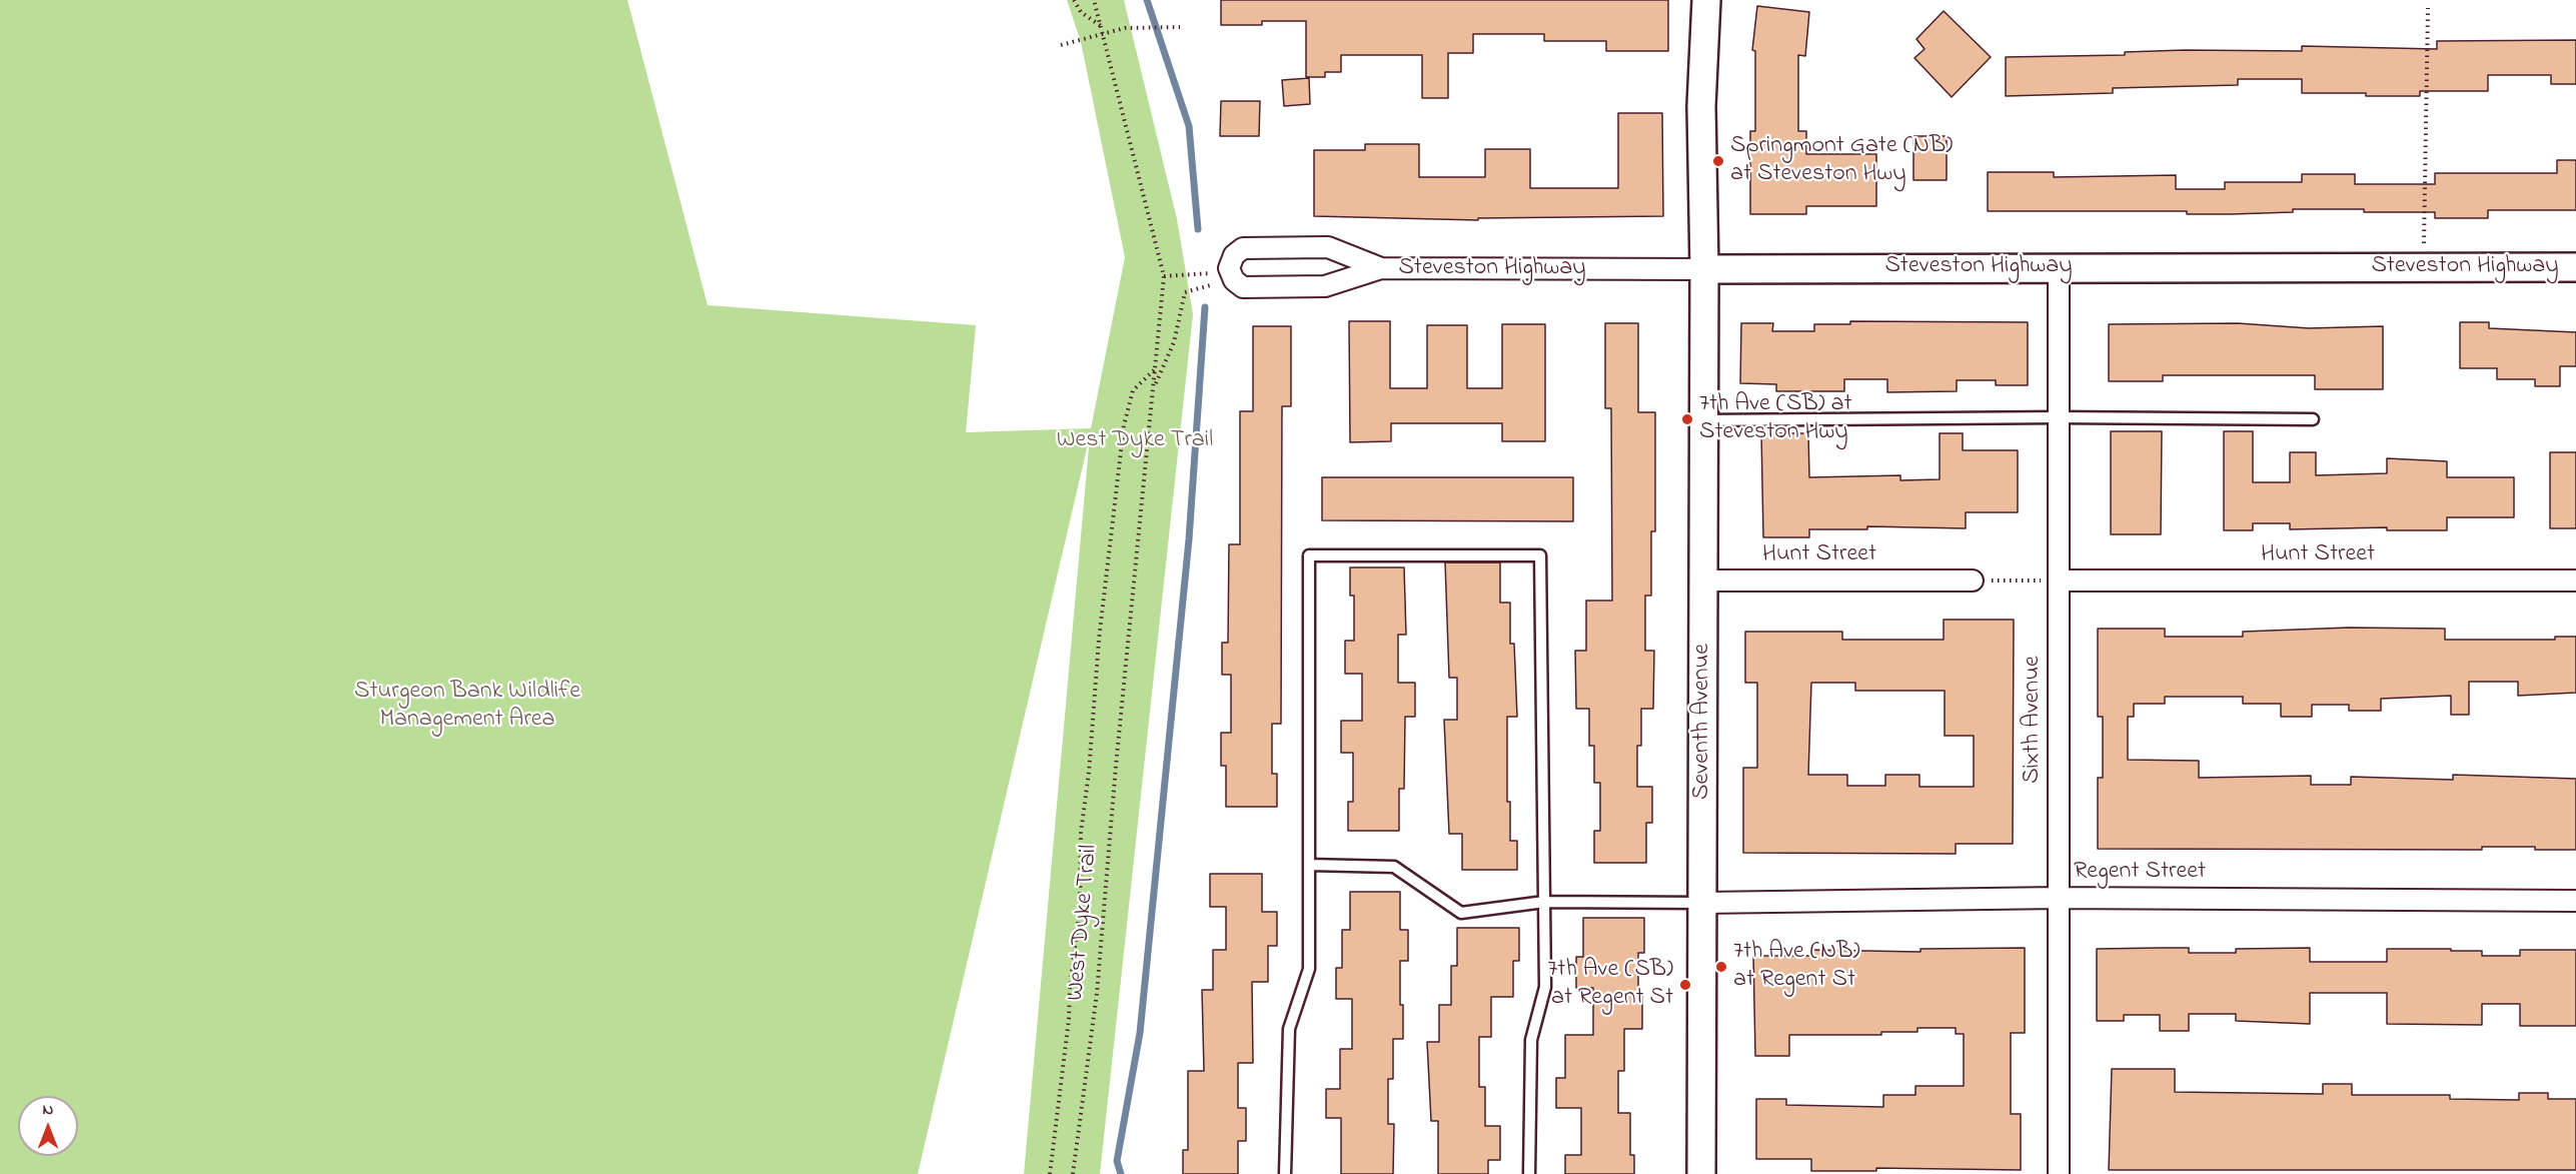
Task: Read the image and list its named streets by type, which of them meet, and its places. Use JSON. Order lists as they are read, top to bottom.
{
  "streets": {
    "street": [
      "Steveston Highway",
      "Hunt Street",
      "Sixth Avenue",
      "Seventh Avenue",
      "Regent Street"
    ],
    "path": ["West Dyke Trail"]
  },
  "crossings": [
    ["Steveston Highway", "Sixth Avenue"],
    ["Steveston Highway", "Seventh Avenue"],
    ["Hunt Street", "Sixth Avenue"],
    ["Hunt Street", "Seventh Avenue"],
    ["Sixth Avenue", "Regent Street"],
    ["Seventh Avenue", "Regent Street"]
  ],
  "parks": ["West Dyke Trail", "Sturgeon Bank Wildlife Management Area"],
  "places": [
    "Springmont Gate (NB) at Steveston Hwy",
    "7th Ave (SB) at Steveston Hwy",
    "7th Ave (NB) at Regent St",
    "7th Ave (SB) at Regent St"
  ],
  "north": "top"
}
